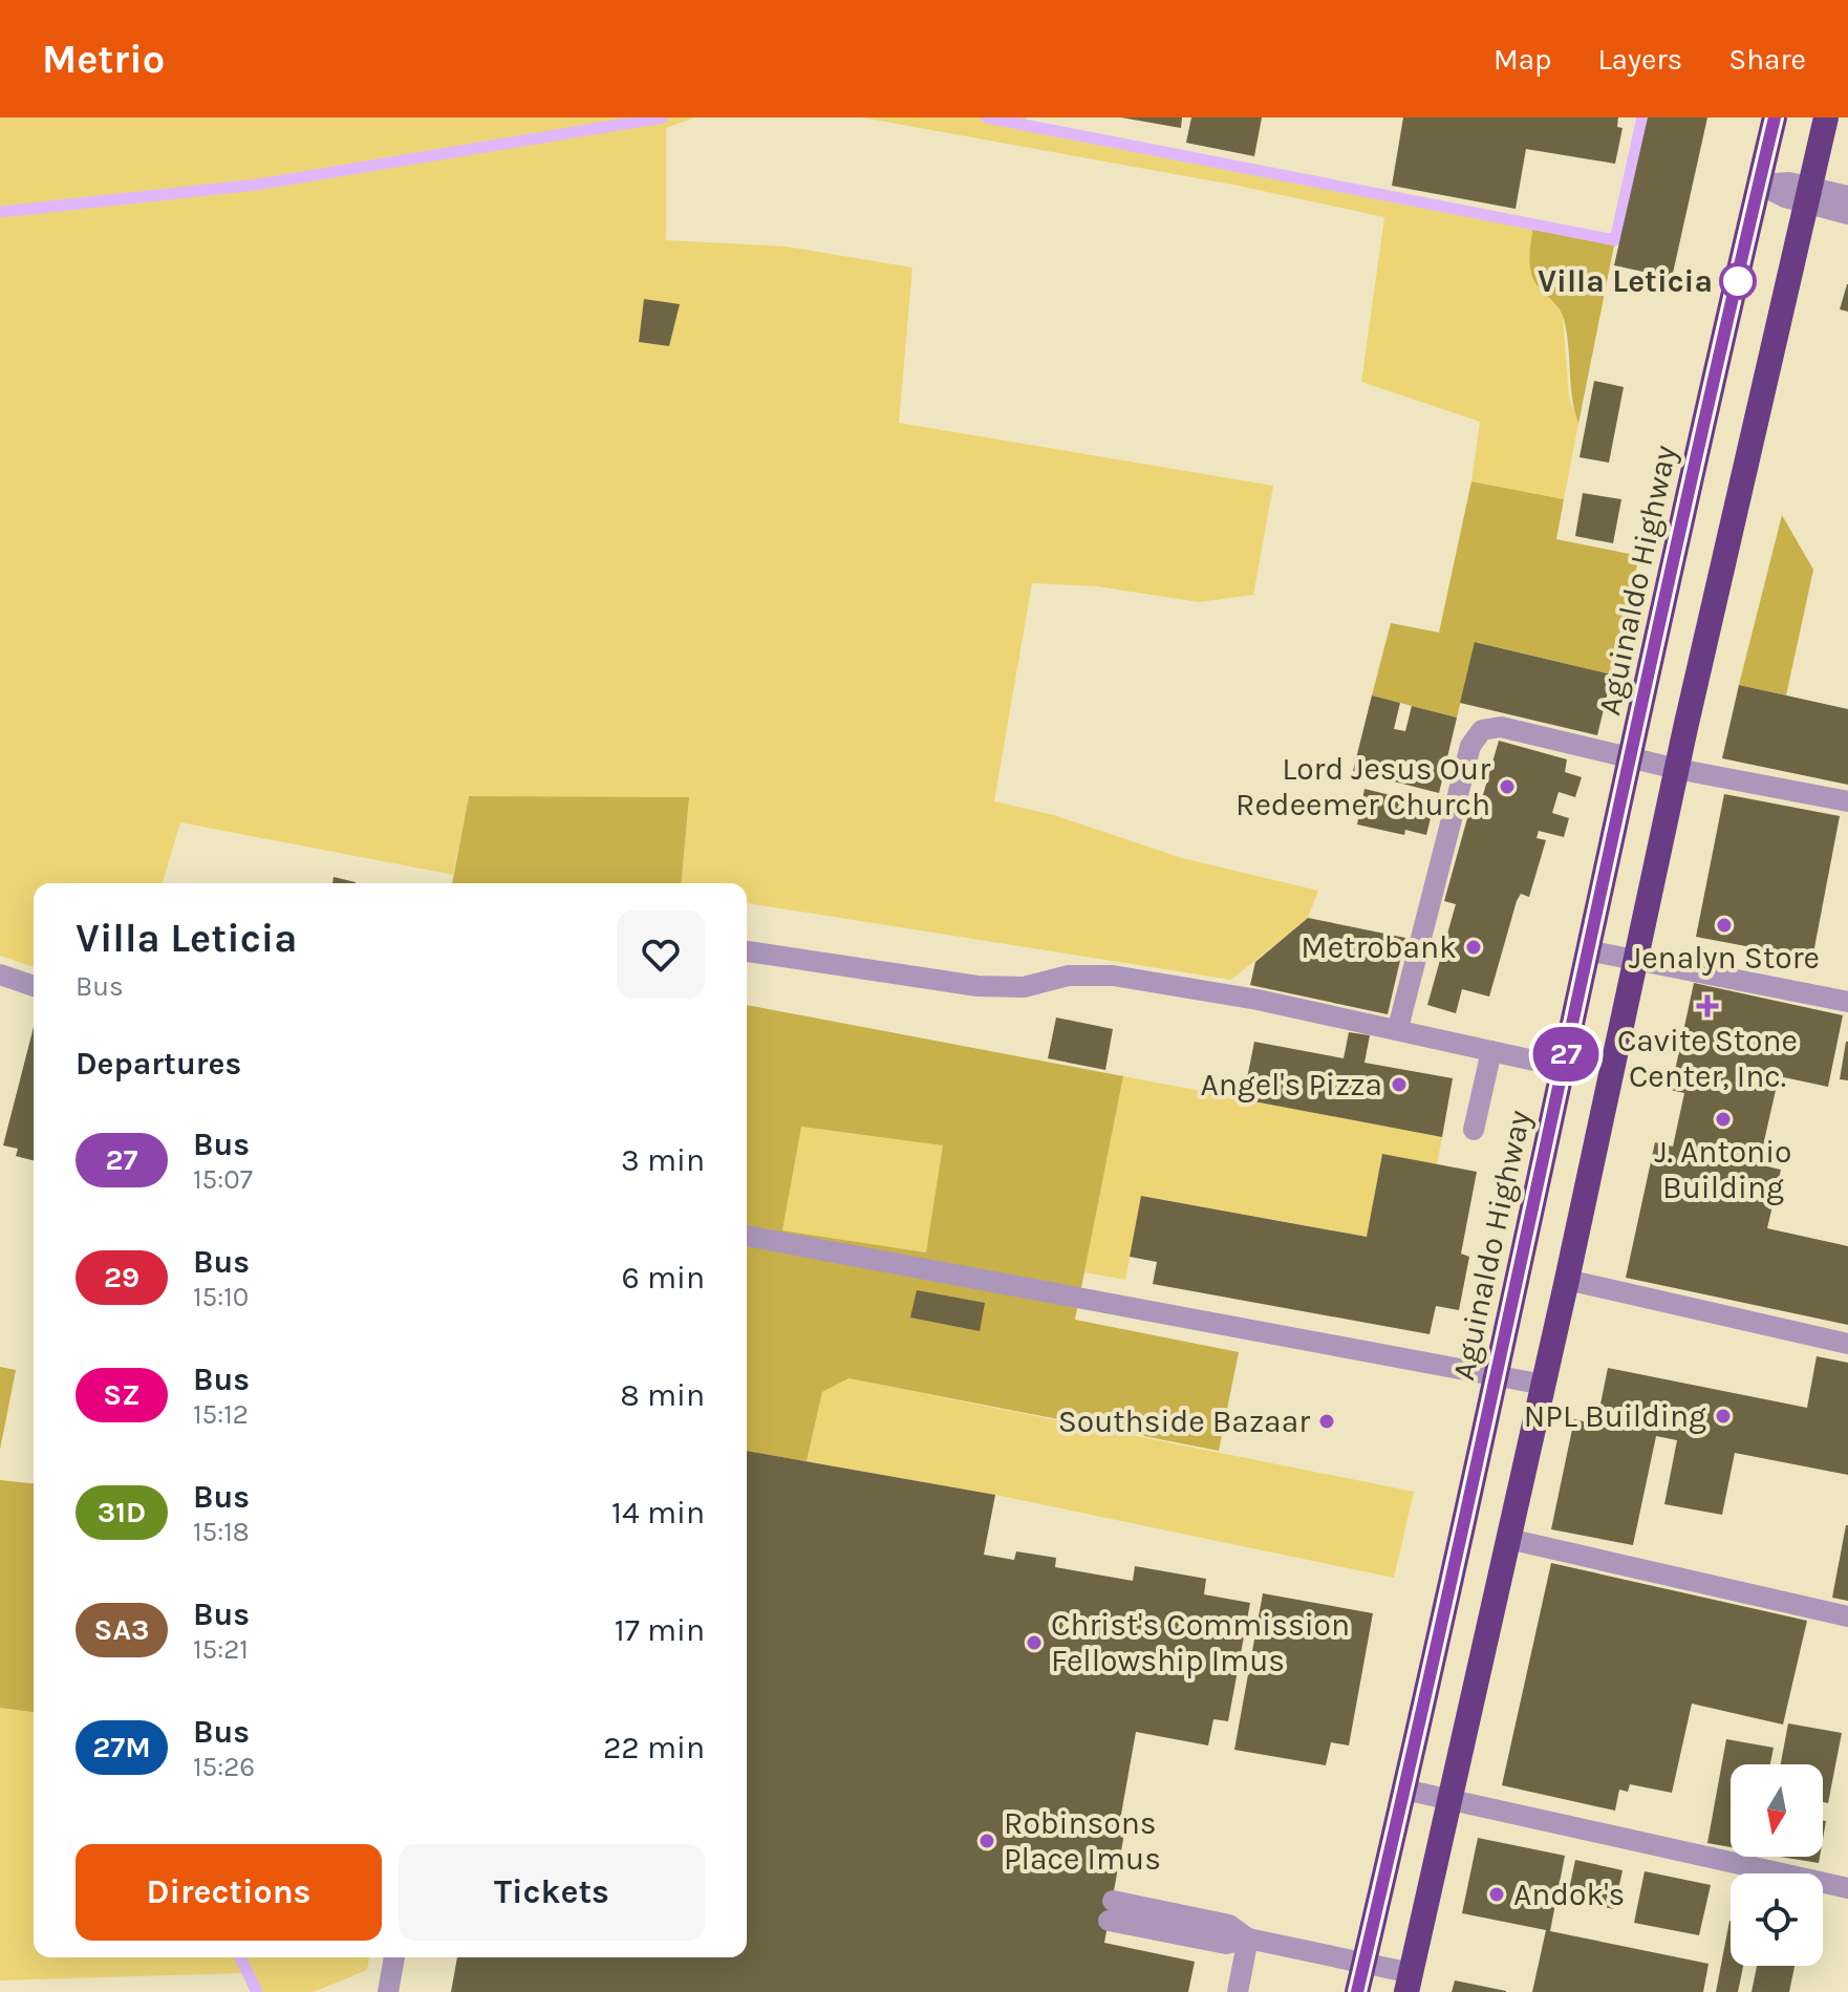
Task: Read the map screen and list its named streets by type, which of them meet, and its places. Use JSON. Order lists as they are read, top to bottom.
{
  "streets": {
    "highway": ["Aguinaldo Highway"]
  },
  "places": {
    "other": [
      "Villa Leticia",
      "Lord Jesus Our Redeemer Church",
      "Jenalyn Store",
      "Metrobank",
      "Angel's Pizza",
      "J. Antonio Building",
      "NPL Building",
      "Southside Bazaar",
      "Christ's Commission Fellowship Imus",
      "Robinsons Place Imus",
      "Andok's"
    ],
    "health": ["Cavite Stone Center, Inc."]
  },
  "lines": ["bus line 27"],
  "north": "bottom",
  "page": {
    "header": "Metrio",
    "nav": ["Map", "Layers", "Share"],
    "on_map": "27",
    "heading": [
      ["Villa Leticia", "Bus"],
      "Departures"
    ],
    "list": [
      {
        "mark": "27",
        "name": "Bus",
        "note": "15:07",
        "value": "3 min"
      },
      {
        "mark": "29",
        "name": "Bus",
        "note": "15:10",
        "value": "6 min"
      },
      {
        "mark": "SZ",
        "name": "Bus",
        "note": "15:12",
        "value": "8 min"
      },
      {
        "mark": "31D",
        "name": "Bus",
        "note": "15:18",
        "value": "14 min"
      },
      {
        "mark": "SA3",
        "name": "Bus",
        "note": "15:21",
        "value": "17 min"
      },
      {
        "mark": "27M",
        "name": "Bus",
        "note": "15:26",
        "value": "22 min"
      }
    ],
    "buttons": ["Directions", "Tickets"]
  }
}
